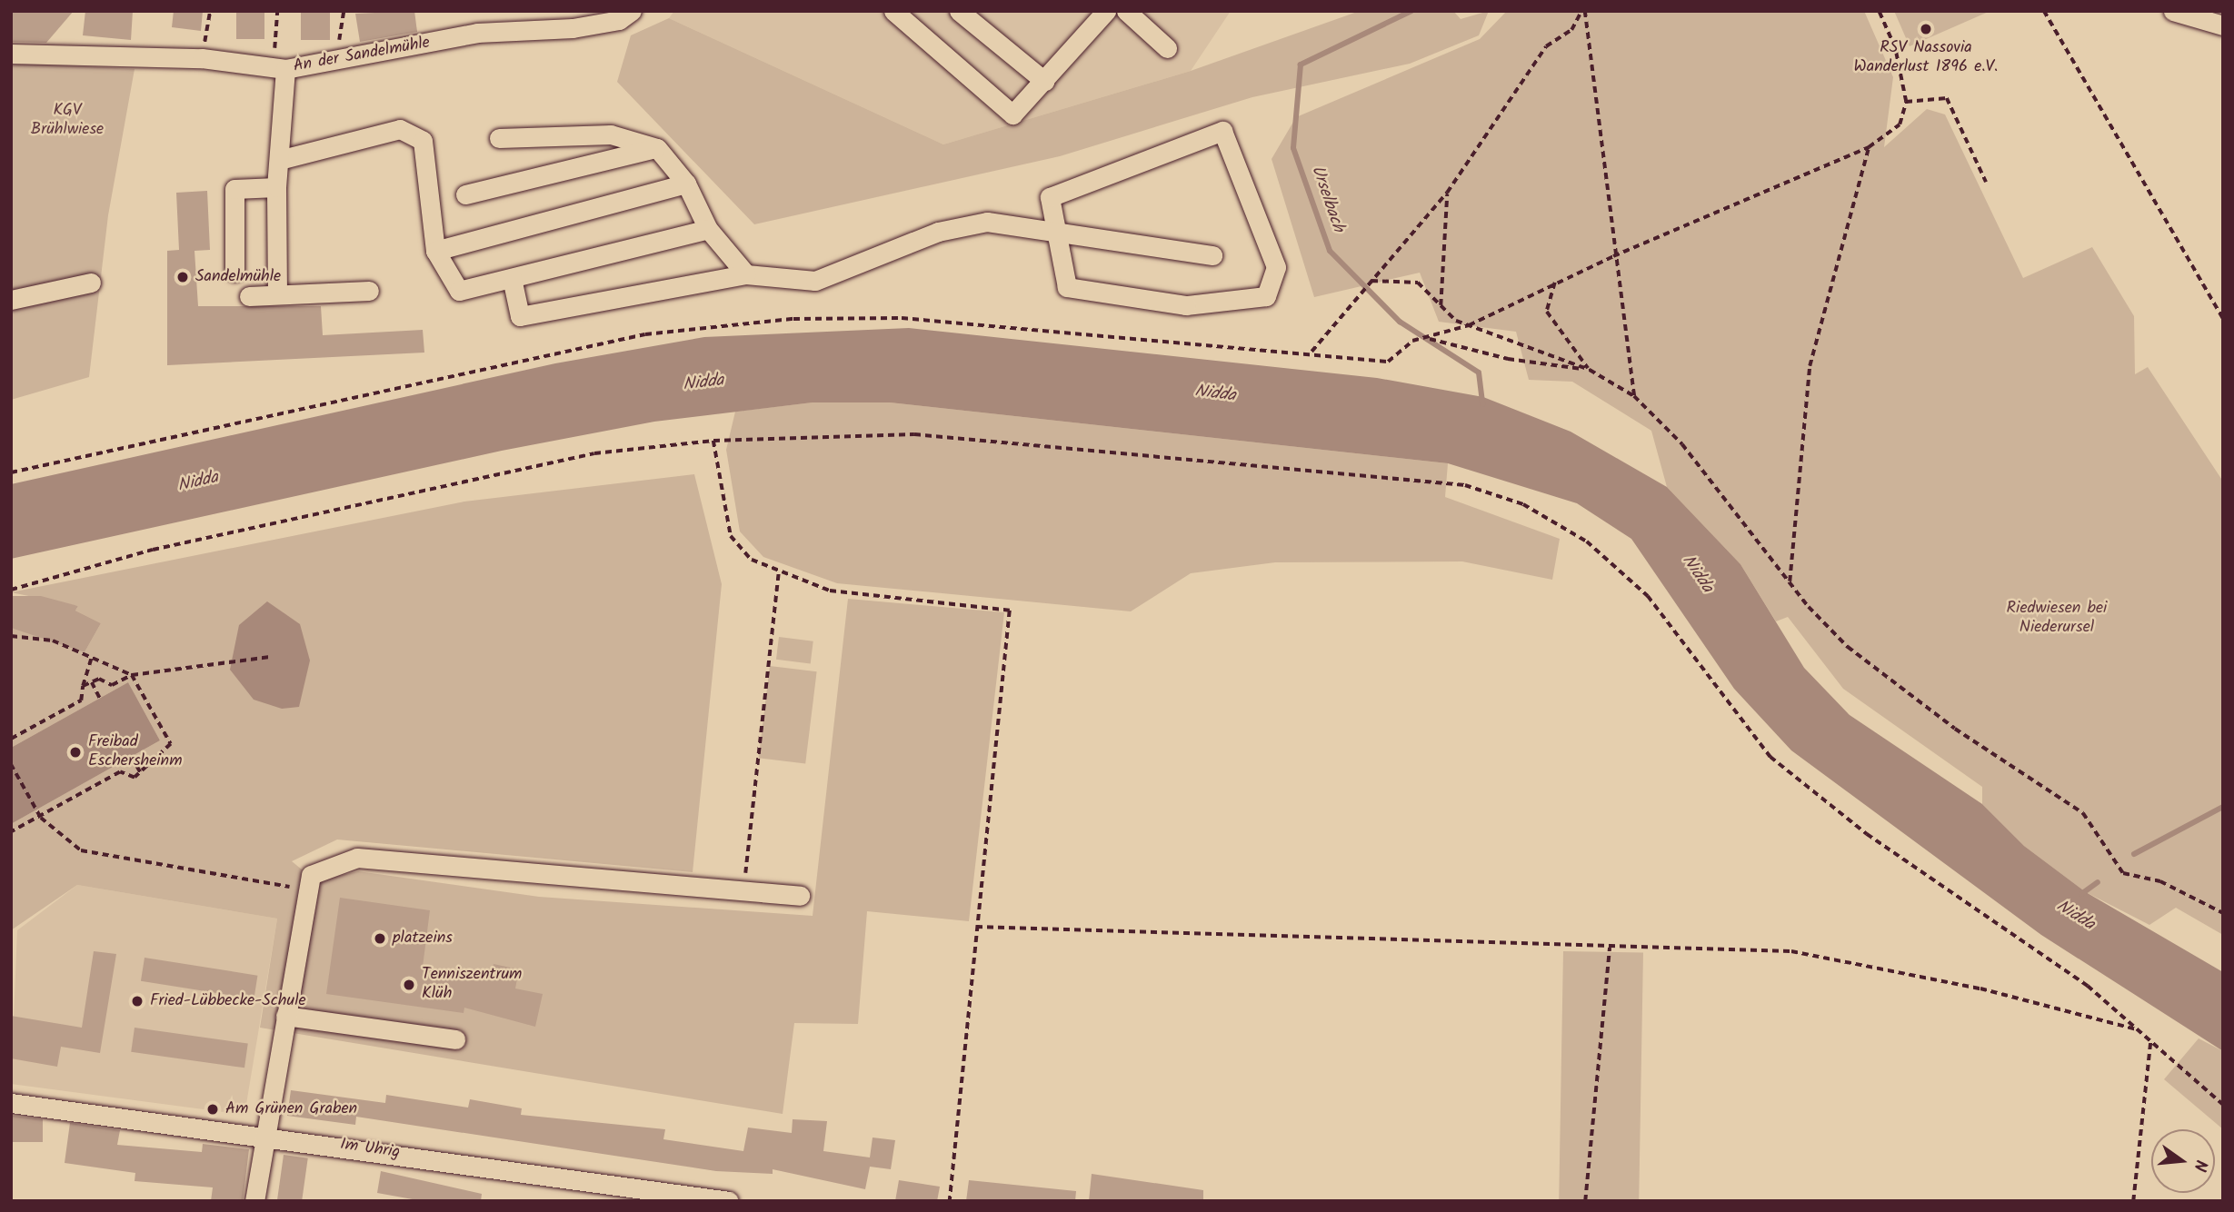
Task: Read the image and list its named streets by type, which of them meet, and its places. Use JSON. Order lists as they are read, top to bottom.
{
  "streets": {
    "street": ["An der Sandelmühle", "Im Uhrig"]
  },
  "water": ["Urselbach", "Nidda"],
  "parks": ["KGV Brühlwiese", "Riedwiesen bei Niederursel"],
  "places": [
    "RSV Nassovia Wanderlust 1896 e.V.",
    "Sandelmühle",
    "Freibad Eschersheinm",
    "platzeins",
    "Tenniszentrum Klüh",
    "Fried-Lübbecke-Schule",
    "Am Grünen Graben"
  ],
  "north": "right"
}
